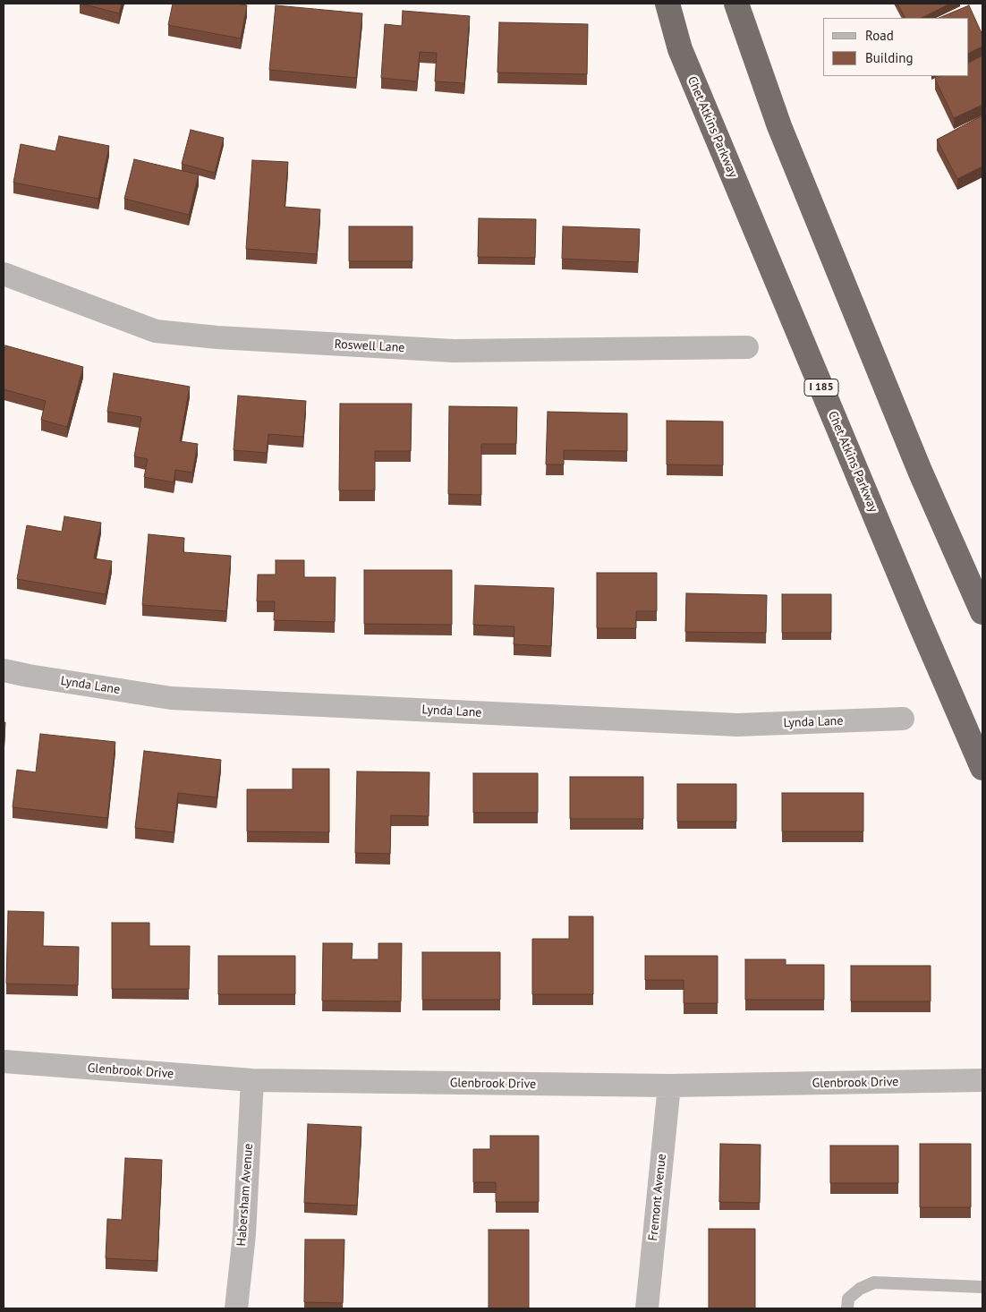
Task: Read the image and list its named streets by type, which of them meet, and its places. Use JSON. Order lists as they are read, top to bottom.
{
  "streets": {
    "highway": ["Chet Atkins Parkway", "I 185"],
    "street": [
      "Roswell Lane",
      "Lynda Lane",
      "Glenbrook Drive",
      "Habersham Avenue",
      "Fremont Avenue"
    ]
  },
  "crossings": [
    ["Glenbrook Drive", "Habersham Avenue"],
    ["Glenbrook Drive", "Fremont Avenue"]
  ],
  "legend": ["Road", "Building"]
}
